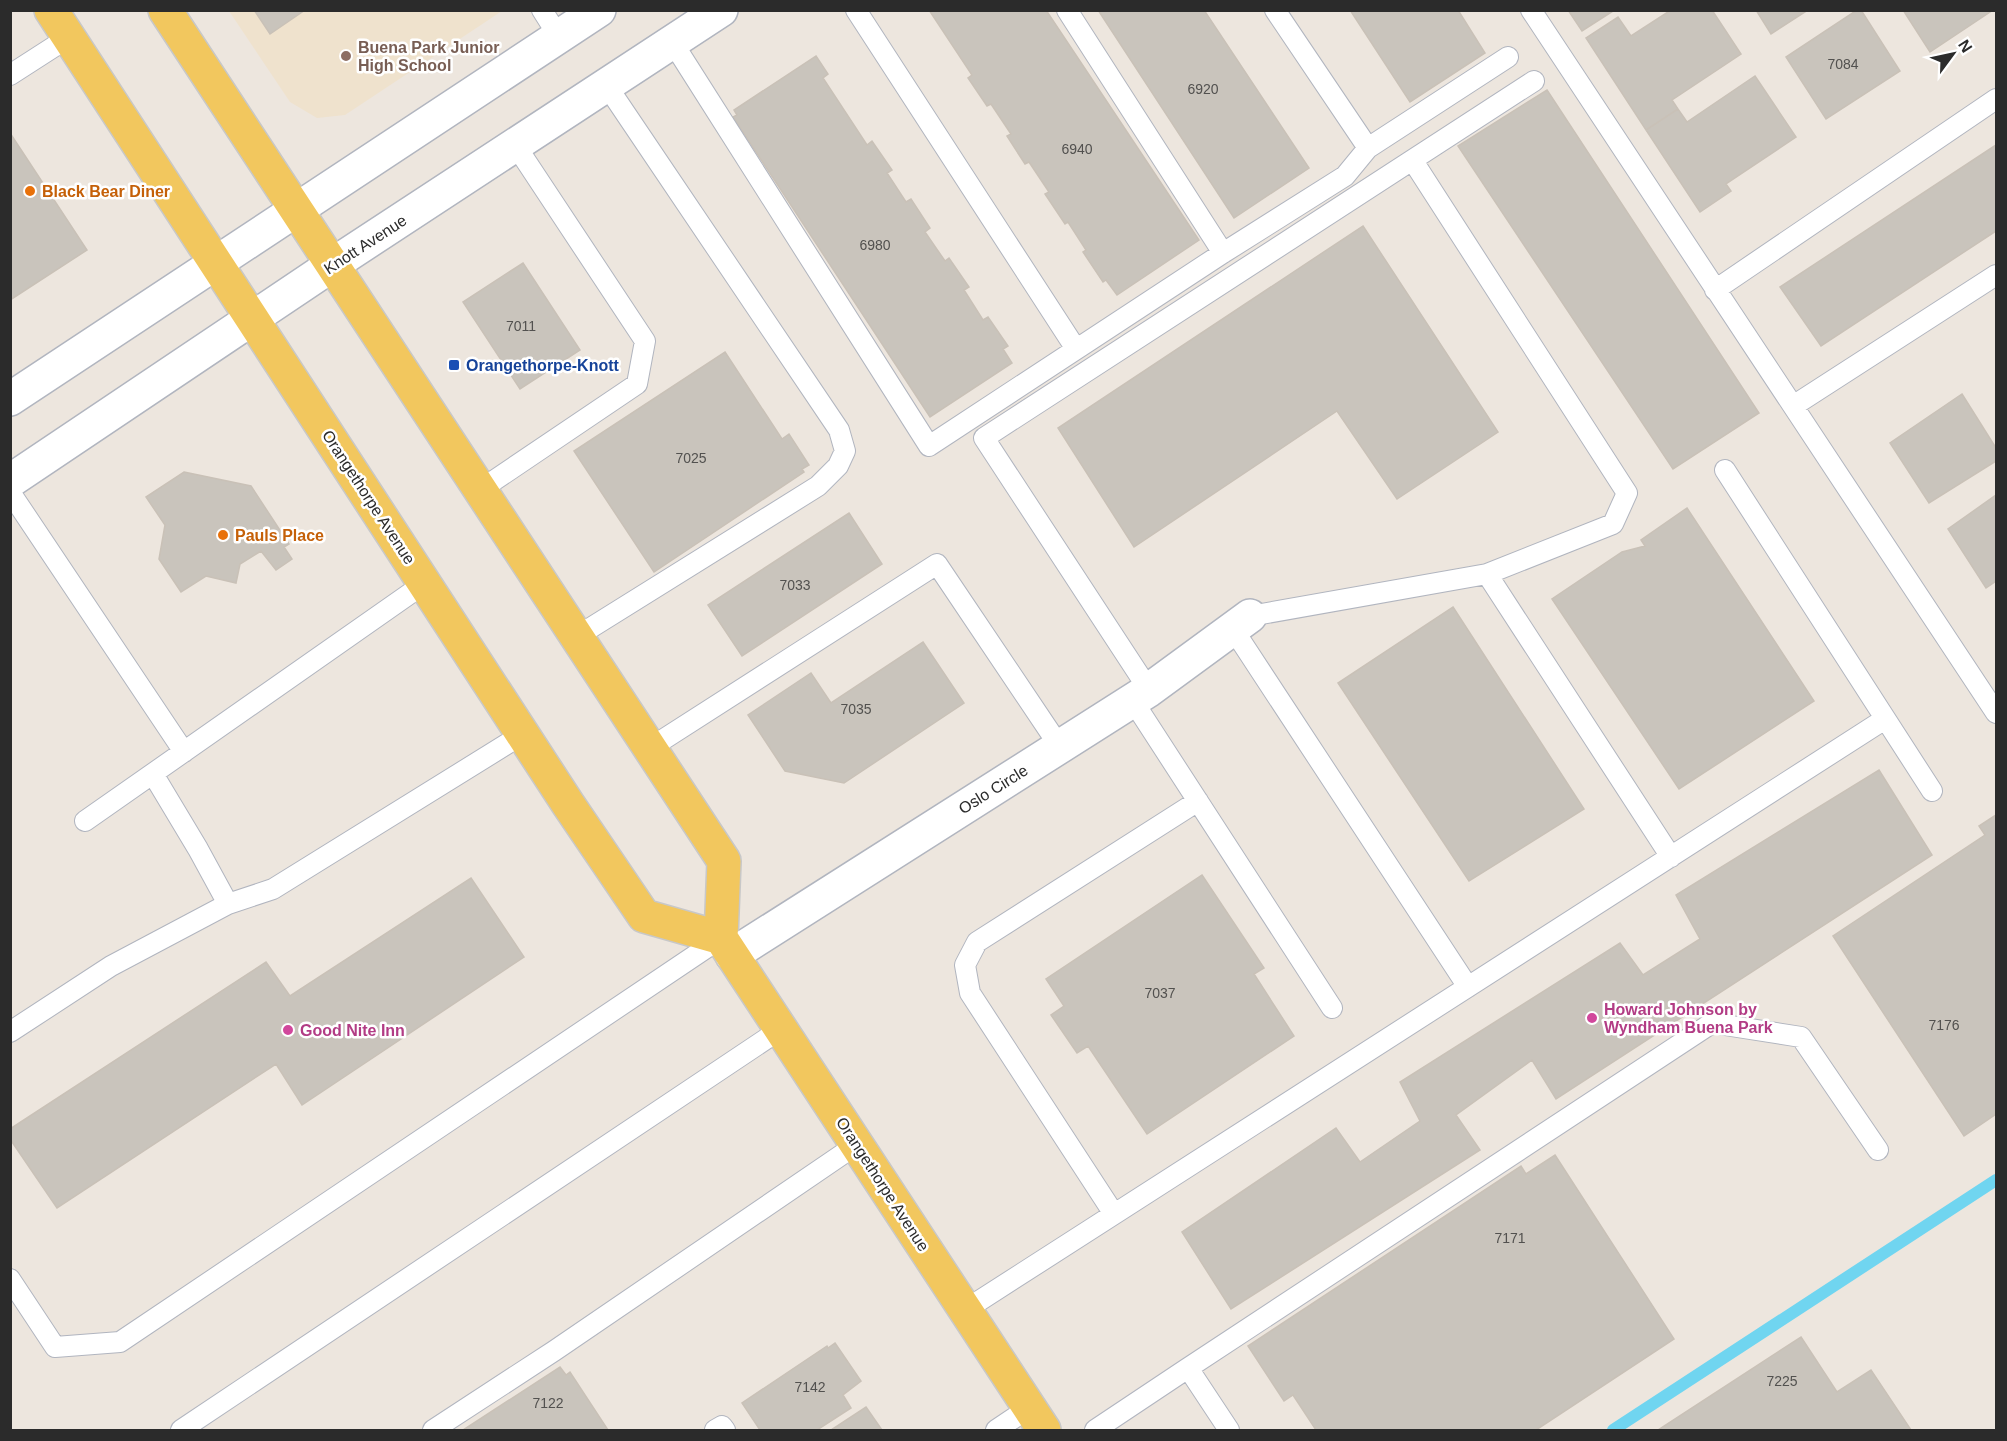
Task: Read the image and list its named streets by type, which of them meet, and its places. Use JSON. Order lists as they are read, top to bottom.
{
  "streets": {
    "main road": ["Knott Avenue", "Orangethorpe Avenue", "Oslo Circle"]
  },
  "crossings": [
    ["Knott Avenue", "Orangethorpe Avenue"],
    ["Orangethorpe Avenue", "Oslo Circle"]
  ],
  "places": {
    "other": [
      "Buena Park Junior High School",
      "Black Bear Diner",
      "Pauls Place",
      "Howard Johnson by Wyndham Buena Park",
      "Good Nite Inn"
    ],
    "transit": ["Orangethorpe-Knott"]
  },
  "house_numbers": [
    "7084",
    "6920",
    "6940",
    "6980",
    "7011",
    "7025",
    "7033",
    "7035",
    "7037",
    "7176",
    "7171",
    "7225",
    "7142",
    "7122"
  ],
  "north": "top right"
}
